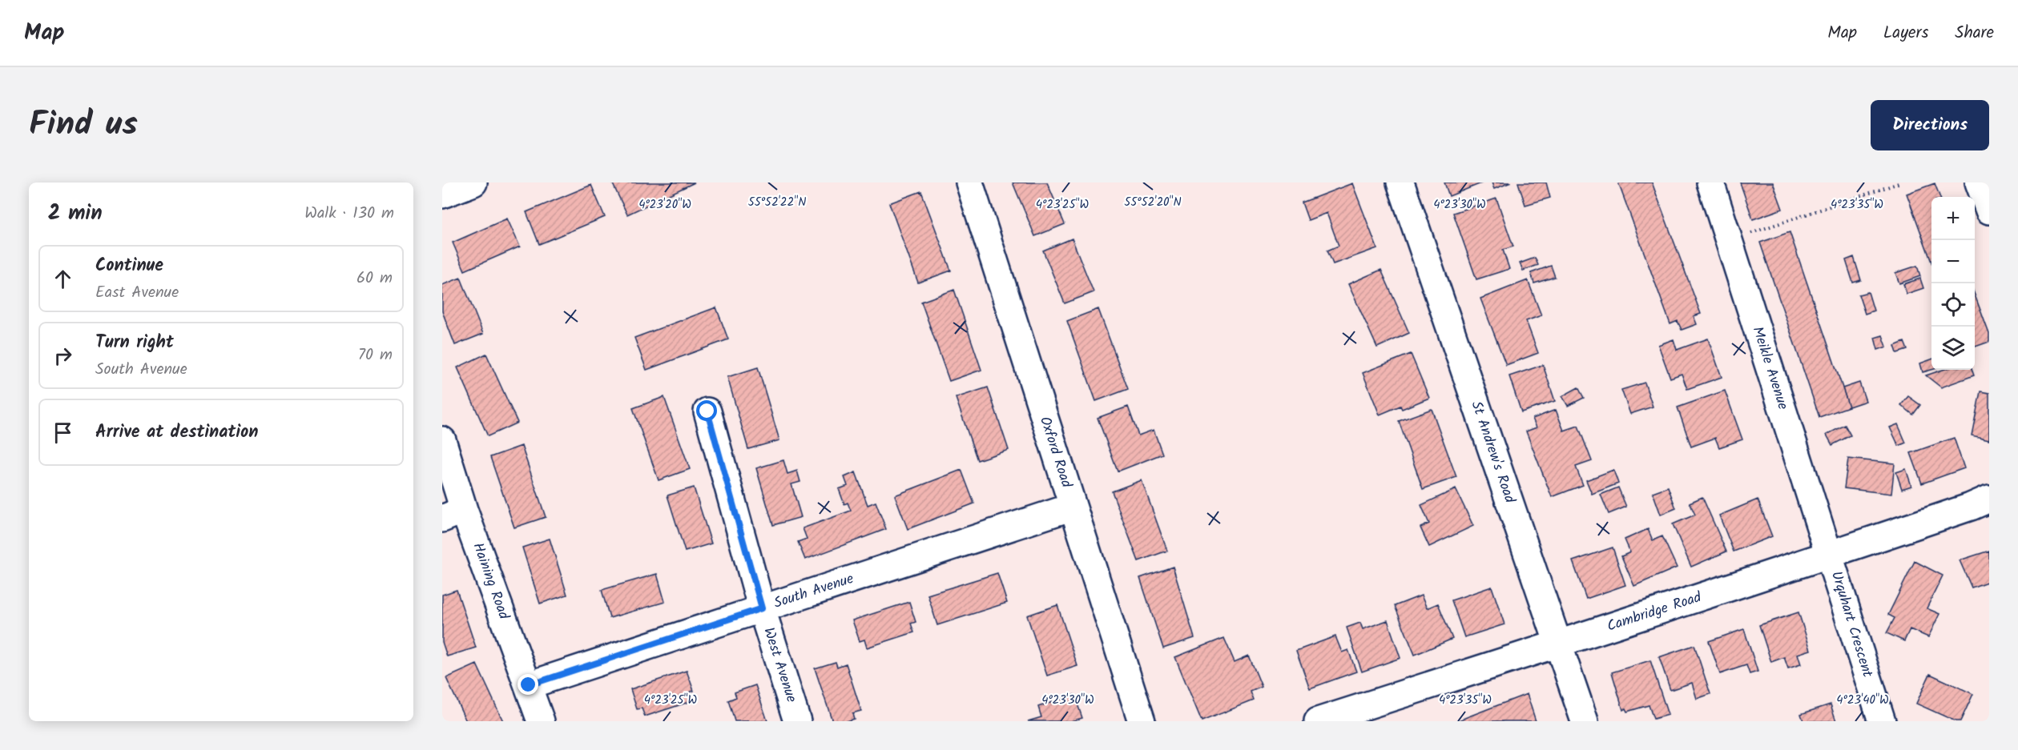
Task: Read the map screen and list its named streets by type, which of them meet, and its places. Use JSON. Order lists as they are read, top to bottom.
{
  "streets": {
    "street": [
      "Meikle Avenue",
      "Oxford Road",
      "St Andrew's Road",
      "Haining Road",
      "South Avenue",
      "Cambridge Road",
      "Urquhart Crescent",
      "West Avenue"
    ]
  },
  "crossings": [
    ["Meikle Avenue", "Cambridge Road"],
    ["Meikle Avenue", "Urquhart Crescent"],
    ["Oxford Road", "South Avenue"],
    ["St Andrew's Road", "Cambridge Road"],
    ["Haining Road", "South Avenue"],
    ["South Avenue", "West Avenue"],
    ["Cambridge Road", "Urquhart Crescent"]
  ],
  "page": {
    "header": "Map",
    "nav": ["Map", "Layers", "Share"],
    "title": "Find us",
    "buttons": "Directions",
    "heading": ["2 min", "Walk · 130 m"],
    "map_buttons": ["+", "−"],
    "list": [
      ["Continue", "East Avenue", "60 m"],
      ["Turn right", "South Avenue", "70 m"],
      "Arrive at destination"
    ]
  },
  "coordinates": [
    "55°52'22\"N",
    "55°52'20\"N",
    "4°23'20\"W",
    "4°23'25\"W",
    "4°23'30\"W",
    "4°23'35\"W",
    "4°23'40\"W"
  ]
}
